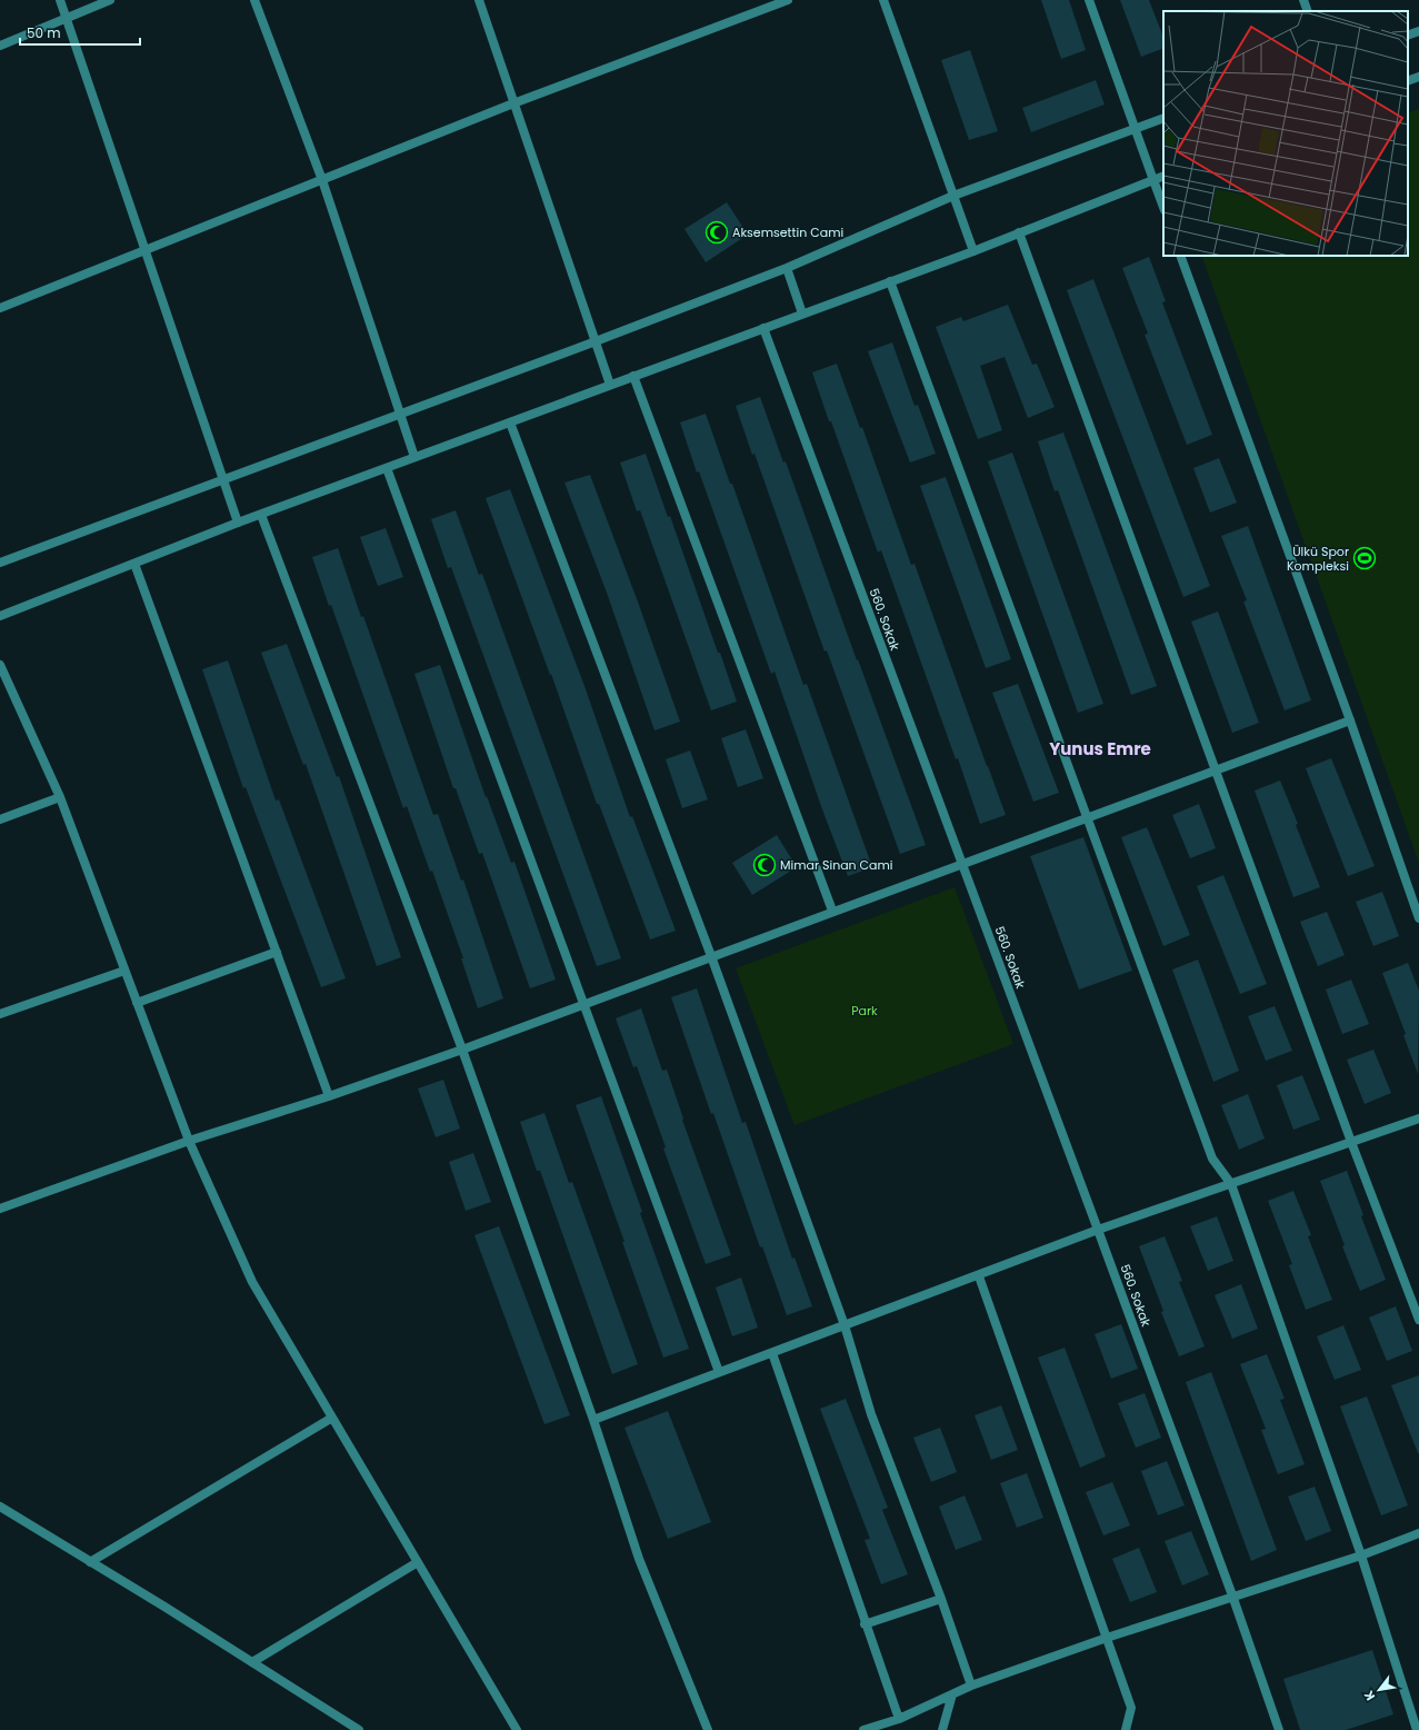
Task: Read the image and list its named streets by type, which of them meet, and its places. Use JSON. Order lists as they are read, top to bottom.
{
  "streets": {
    "street": ["560. Sokak"]
  },
  "districts": ["Yunus Emre"],
  "parks": ["Park"],
  "places": {
    "mosque": ["Aksemsettin Cami", "Mimar Sinan Cami"],
    "sports": ["Ülkü Spor Kompleksi"]
  },
  "scale_bar": "50 m",
  "north": "bottom left"
}
